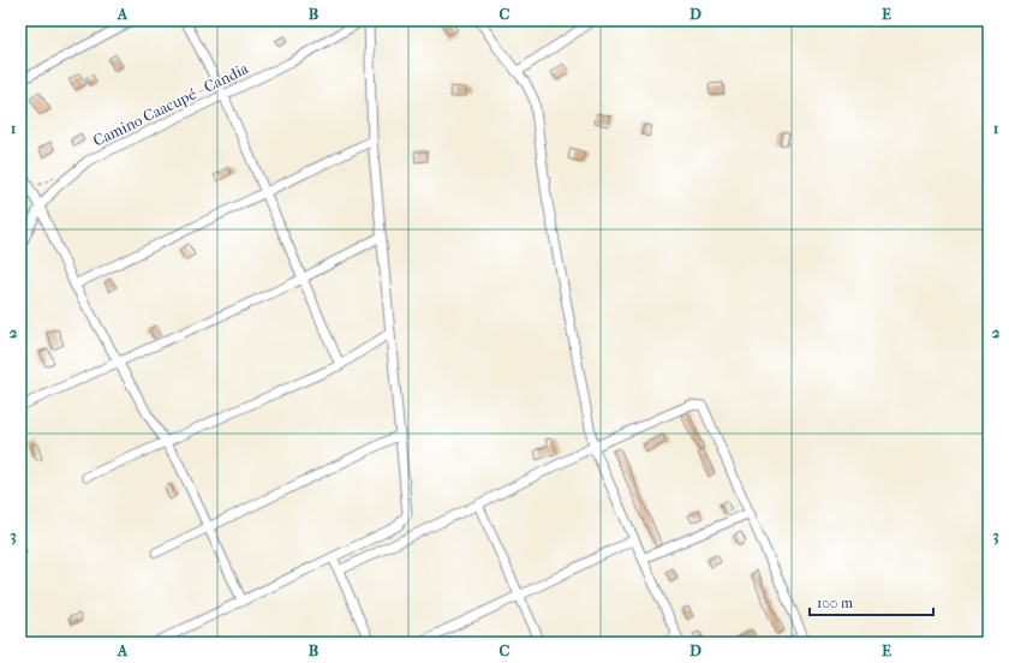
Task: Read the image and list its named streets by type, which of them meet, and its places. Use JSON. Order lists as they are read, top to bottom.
{
  "streets": {
    "street": ["Camino Caacupé - Candia"]
  },
  "scale_bar": "100 m",
  "grid": {
    "columns": [
      "A",
      "B",
      "C",
      "D",
      "E"
    ],
    "rows": ["1", "2", "3"]
  }
}
